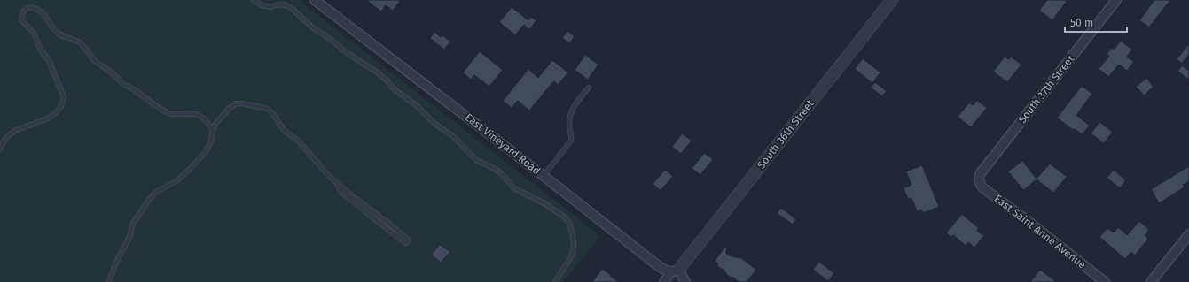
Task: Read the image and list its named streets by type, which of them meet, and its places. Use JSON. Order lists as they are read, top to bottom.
{
  "streets": {
    "street": [
      "South 37th Street",
      "South 36th Street",
      "East Vineyard Road",
      "East Saint Anne Avenue"
    ]
  },
  "crossings": [
    ["South 37th Street", "East Saint Anne Avenue"],
    ["South 36th Street", "East Vineyard Road"]
  ],
  "scale_bar": "50 m"
}
